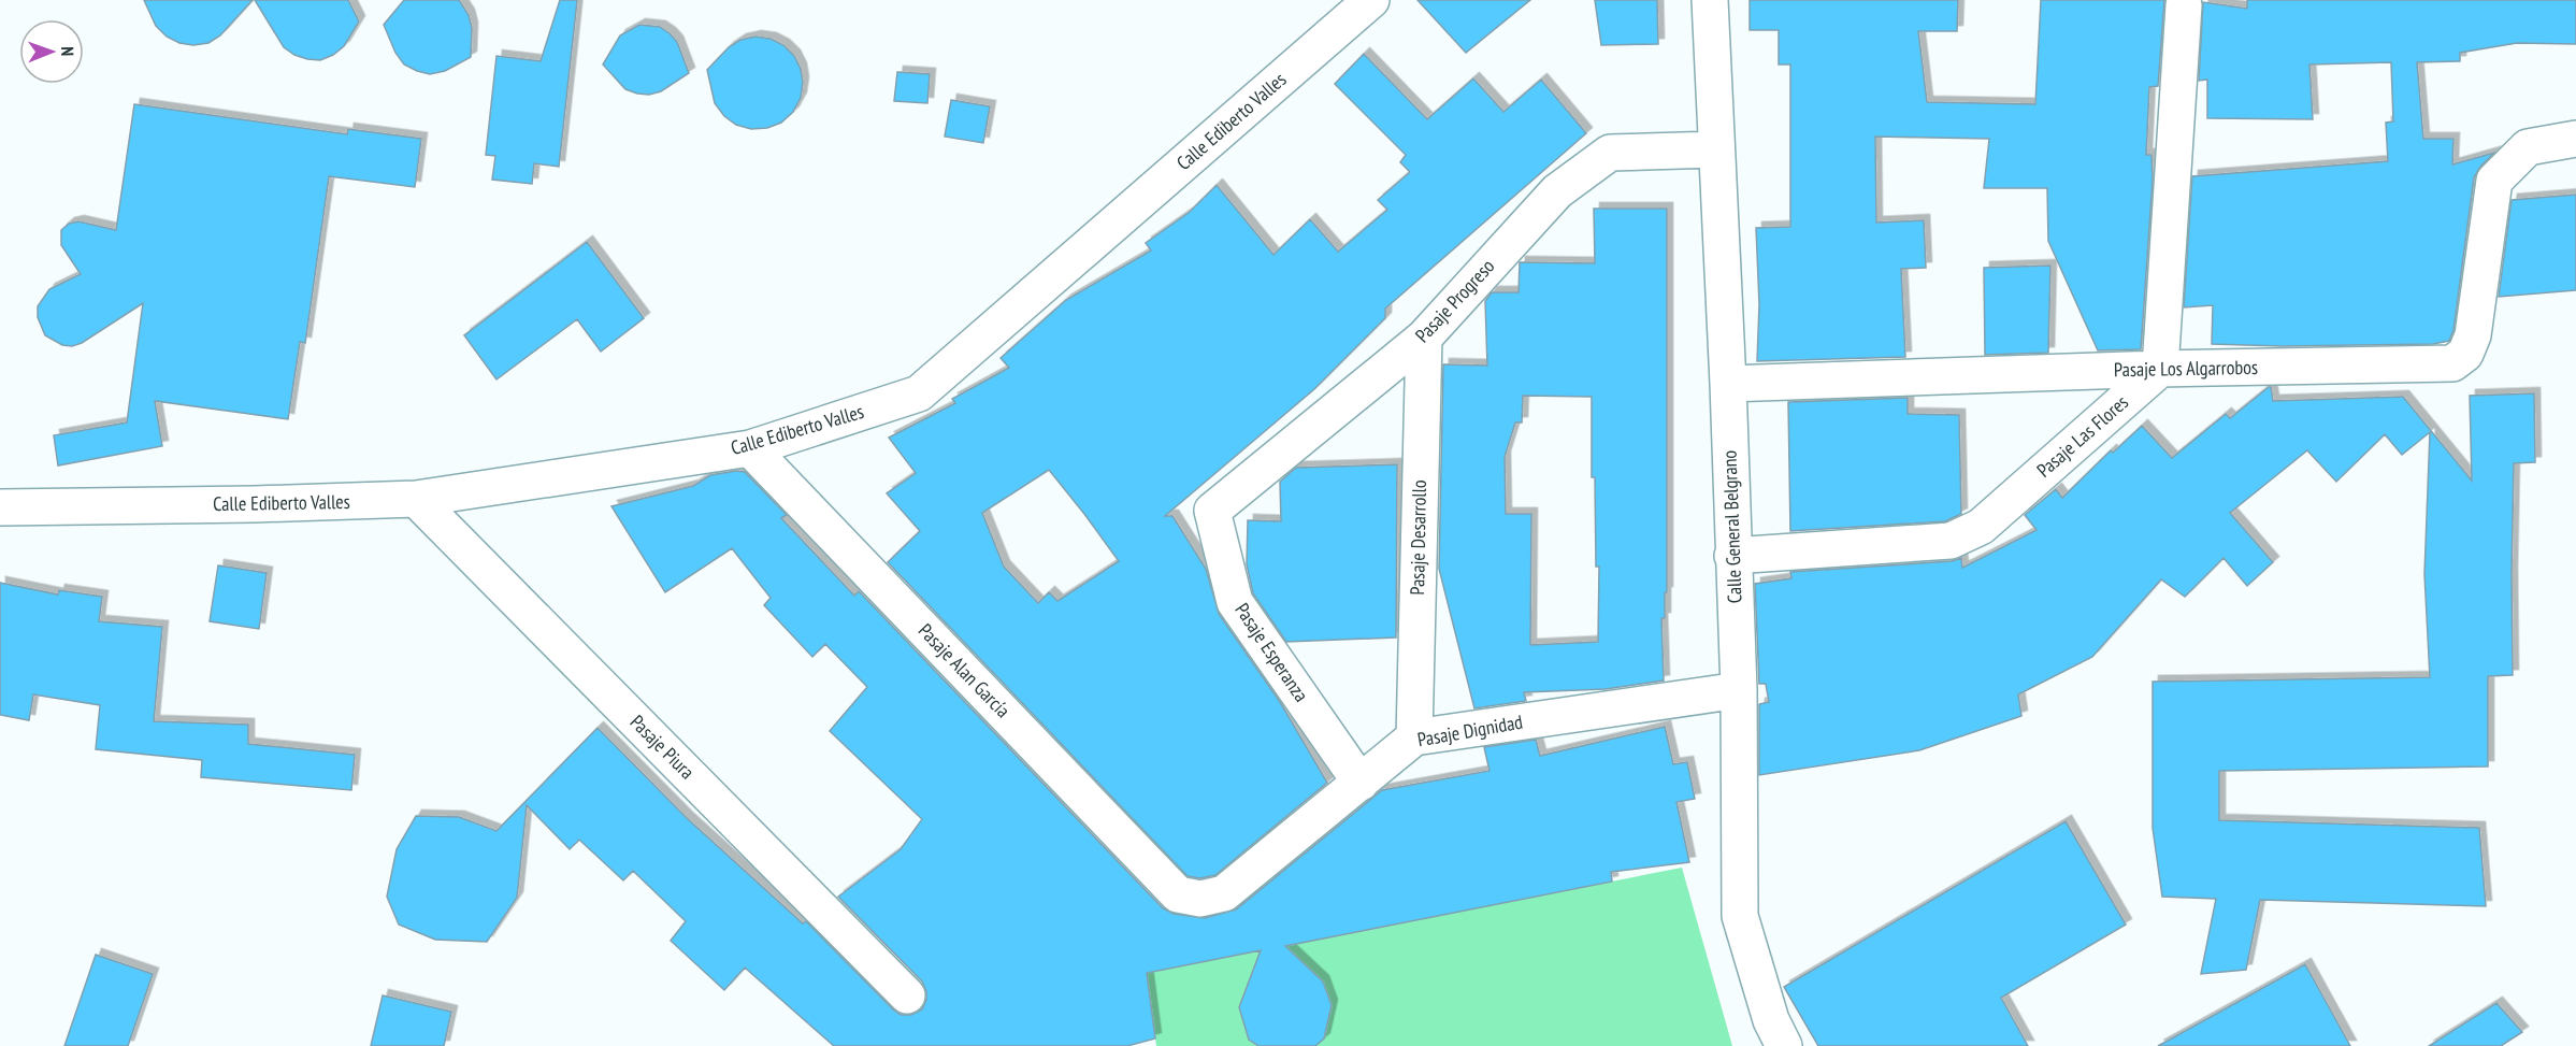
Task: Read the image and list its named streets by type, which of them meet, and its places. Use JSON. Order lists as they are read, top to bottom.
{
  "streets": {
    "street": [
      "Calle Ediberto Valles",
      "Pasaje Progreso",
      "Pasaje Los Algarrobos",
      "Pasaje Las Flores",
      "Calle General Belgrano",
      "Pasaje Desarrollo",
      "Pasaje Esperanza",
      "Pasaje Alan García",
      "Pasaje Dignidad",
      "Pasaje Piura"
    ]
  },
  "crossings": [
    ["Calle Ediberto Valles", "Pasaje Alan García"],
    ["Calle Ediberto Valles", "Pasaje Piura"],
    ["Pasaje Progreso", "Calle General Belgrano"],
    ["Pasaje Progreso", "Pasaje Desarrollo"],
    ["Pasaje Progreso", "Pasaje Esperanza"],
    ["Pasaje Los Algarrobos", "Pasaje Las Flores"],
    ["Pasaje Los Algarrobos", "Calle General Belgrano"],
    ["Pasaje Las Flores", "Calle General Belgrano"],
    ["Calle General Belgrano", "Pasaje Dignidad"],
    ["Pasaje Desarrollo", "Pasaje Dignidad"],
    ["Pasaje Esperanza", "Pasaje Dignidad"],
    ["Pasaje Alan García", "Pasaje Dignidad"]
  ],
  "north": "right"
}
